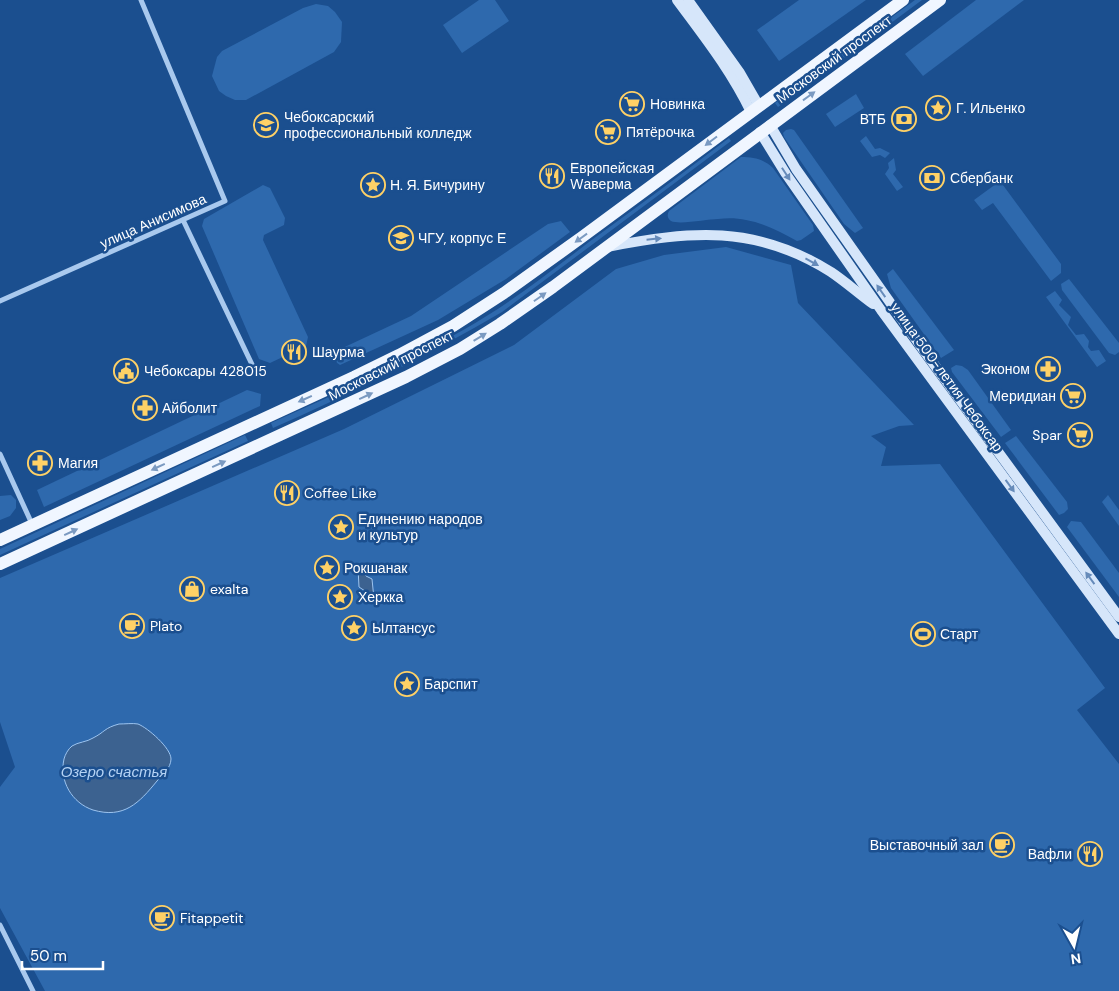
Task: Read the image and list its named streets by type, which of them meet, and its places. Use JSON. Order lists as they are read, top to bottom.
{
  "streets": {
    "main road": ["Московский проспект", "улица 500-летия Чебоксар"],
    "street": ["улица Анисимова"]
  },
  "crossings": [
    ["Московский проспект", "улица 500-летия Чебоксар"]
  ],
  "water": ["Озеро счастья"],
  "places": {
    "supermarket": [
      "Новинка",
      "Пятёрочка",
      "Меридиан",
      "Spar"
    ],
    "place": [
      "Г. Ильенко",
      "Н. Я. Бичурину",
      "Единению народов и культур",
      "Рокшанак",
      "Херкка",
      "Ылтансус",
      "Барспит"
    ],
    "bank": ["ВТБ", "Сбербанк"],
    "school or university": ["Чебоксарский профессиональный колледж", "ЧГУ, корпус Е"],
    "restaurant": [
      "Европейская Wаверма",
      "Шаурма",
      "Coffee Like",
      "Вафли"
    ],
    "pharmacy": ["Эконом", "Айболит", "Магия"],
    "public building": ["Чебоксары 428015"],
    "shop": ["exalta"],
    "cafe": ["Plato", "Выставочный зал", "Fitappetit"],
    "sports": ["Старт"]
  },
  "scale_bar": "50 m",
  "north": "bottom"
}
